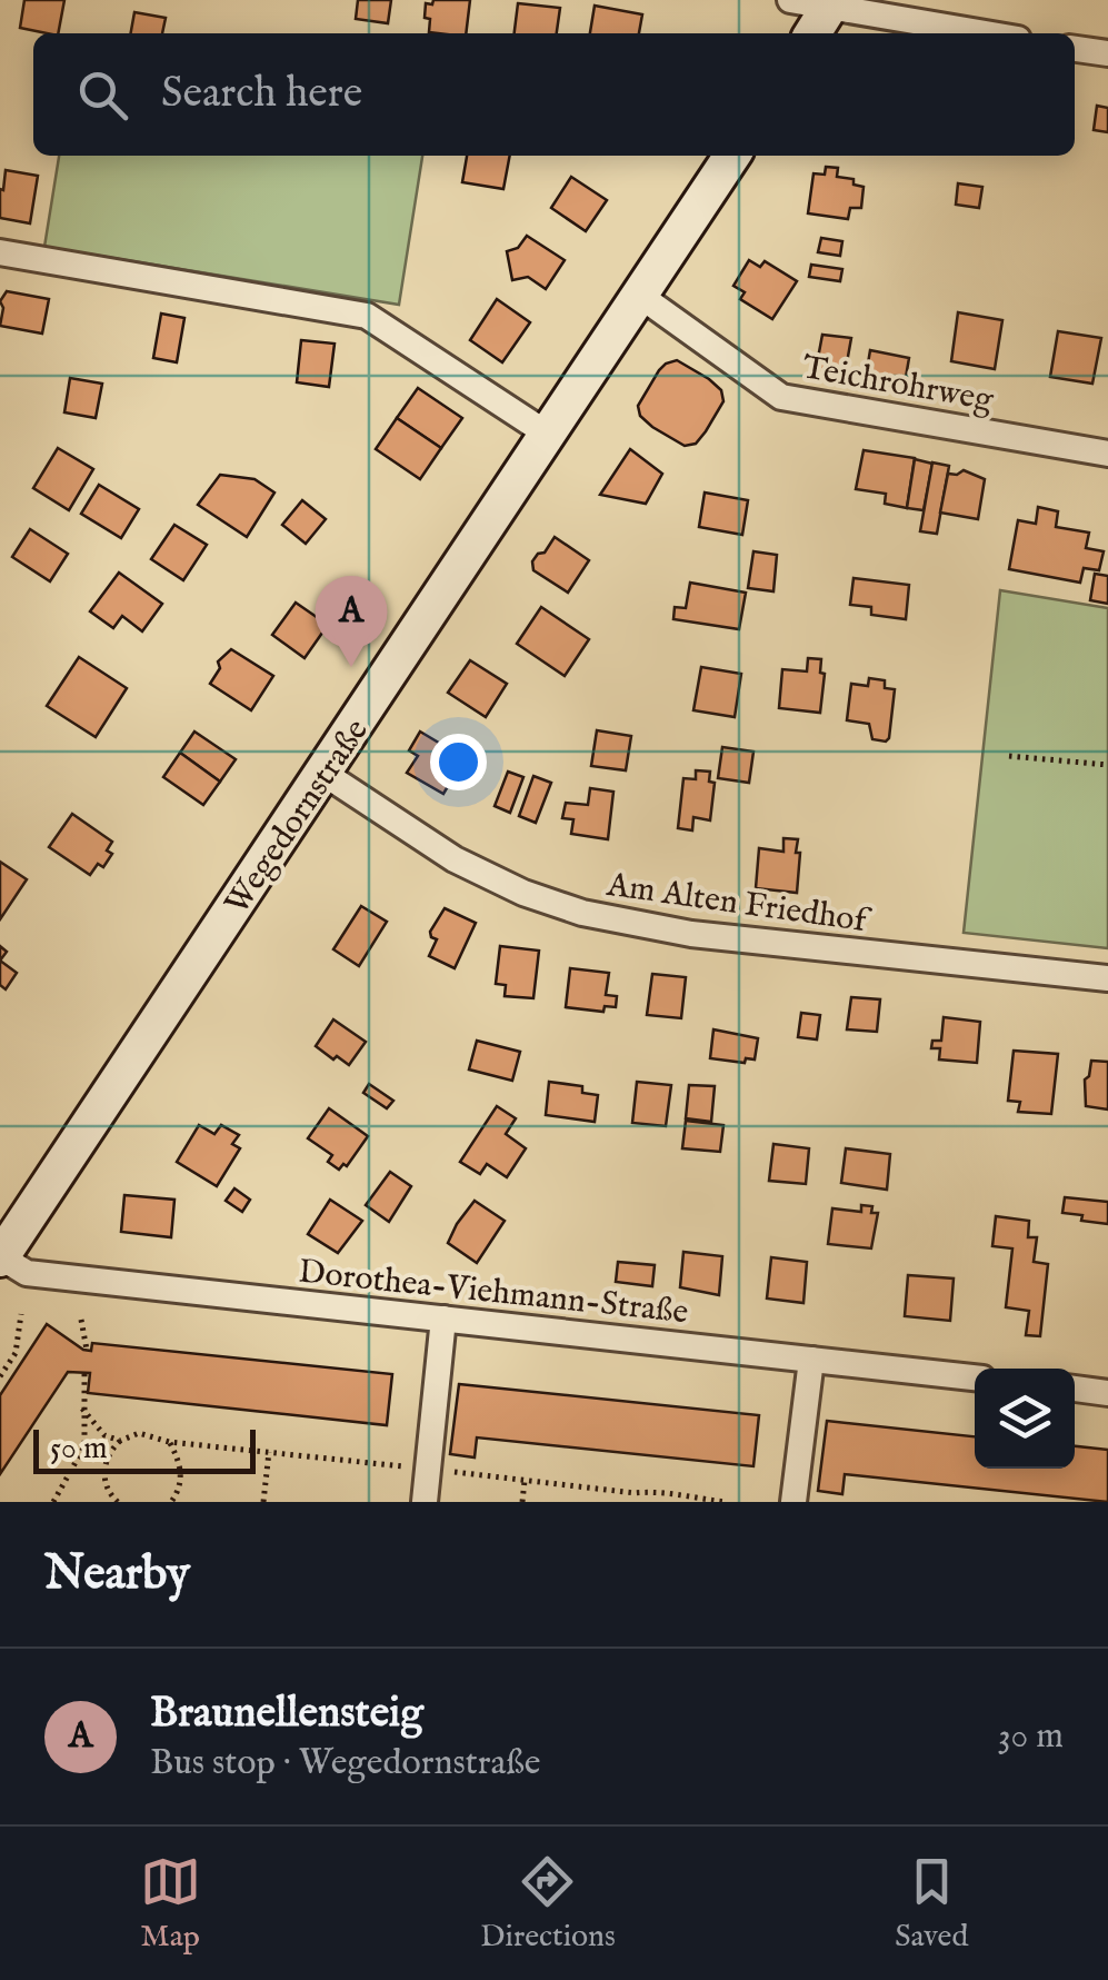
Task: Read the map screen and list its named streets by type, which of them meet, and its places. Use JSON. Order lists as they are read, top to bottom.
{
  "streets": {
    "street": [
      "Teichrohrweg",
      "Wegedornstraße",
      "Am Alten Friedhof",
      "Dorothea-Viehmann-Straße"
    ]
  },
  "crossings": [
    ["Teichrohrweg", "Wegedornstraße"],
    ["Wegedornstraße", "Am Alten Friedhof"],
    ["Wegedornstraße", "Dorothea-Viehmann-Straße"]
  ],
  "scale_bar": "50 m",
  "page": {
    "search": "Search here",
    "pins": "A",
    "scale": "50 m",
    "heading": "Nearby",
    "list": [
      {
        "mark": "A",
        "name": "Braunellensteig",
        "note": "Bus stop · Wegedornstraße",
        "value": "30 m"
      }
    ],
    "nav": ["Map", "Directions", "Saved"]
  }
}
